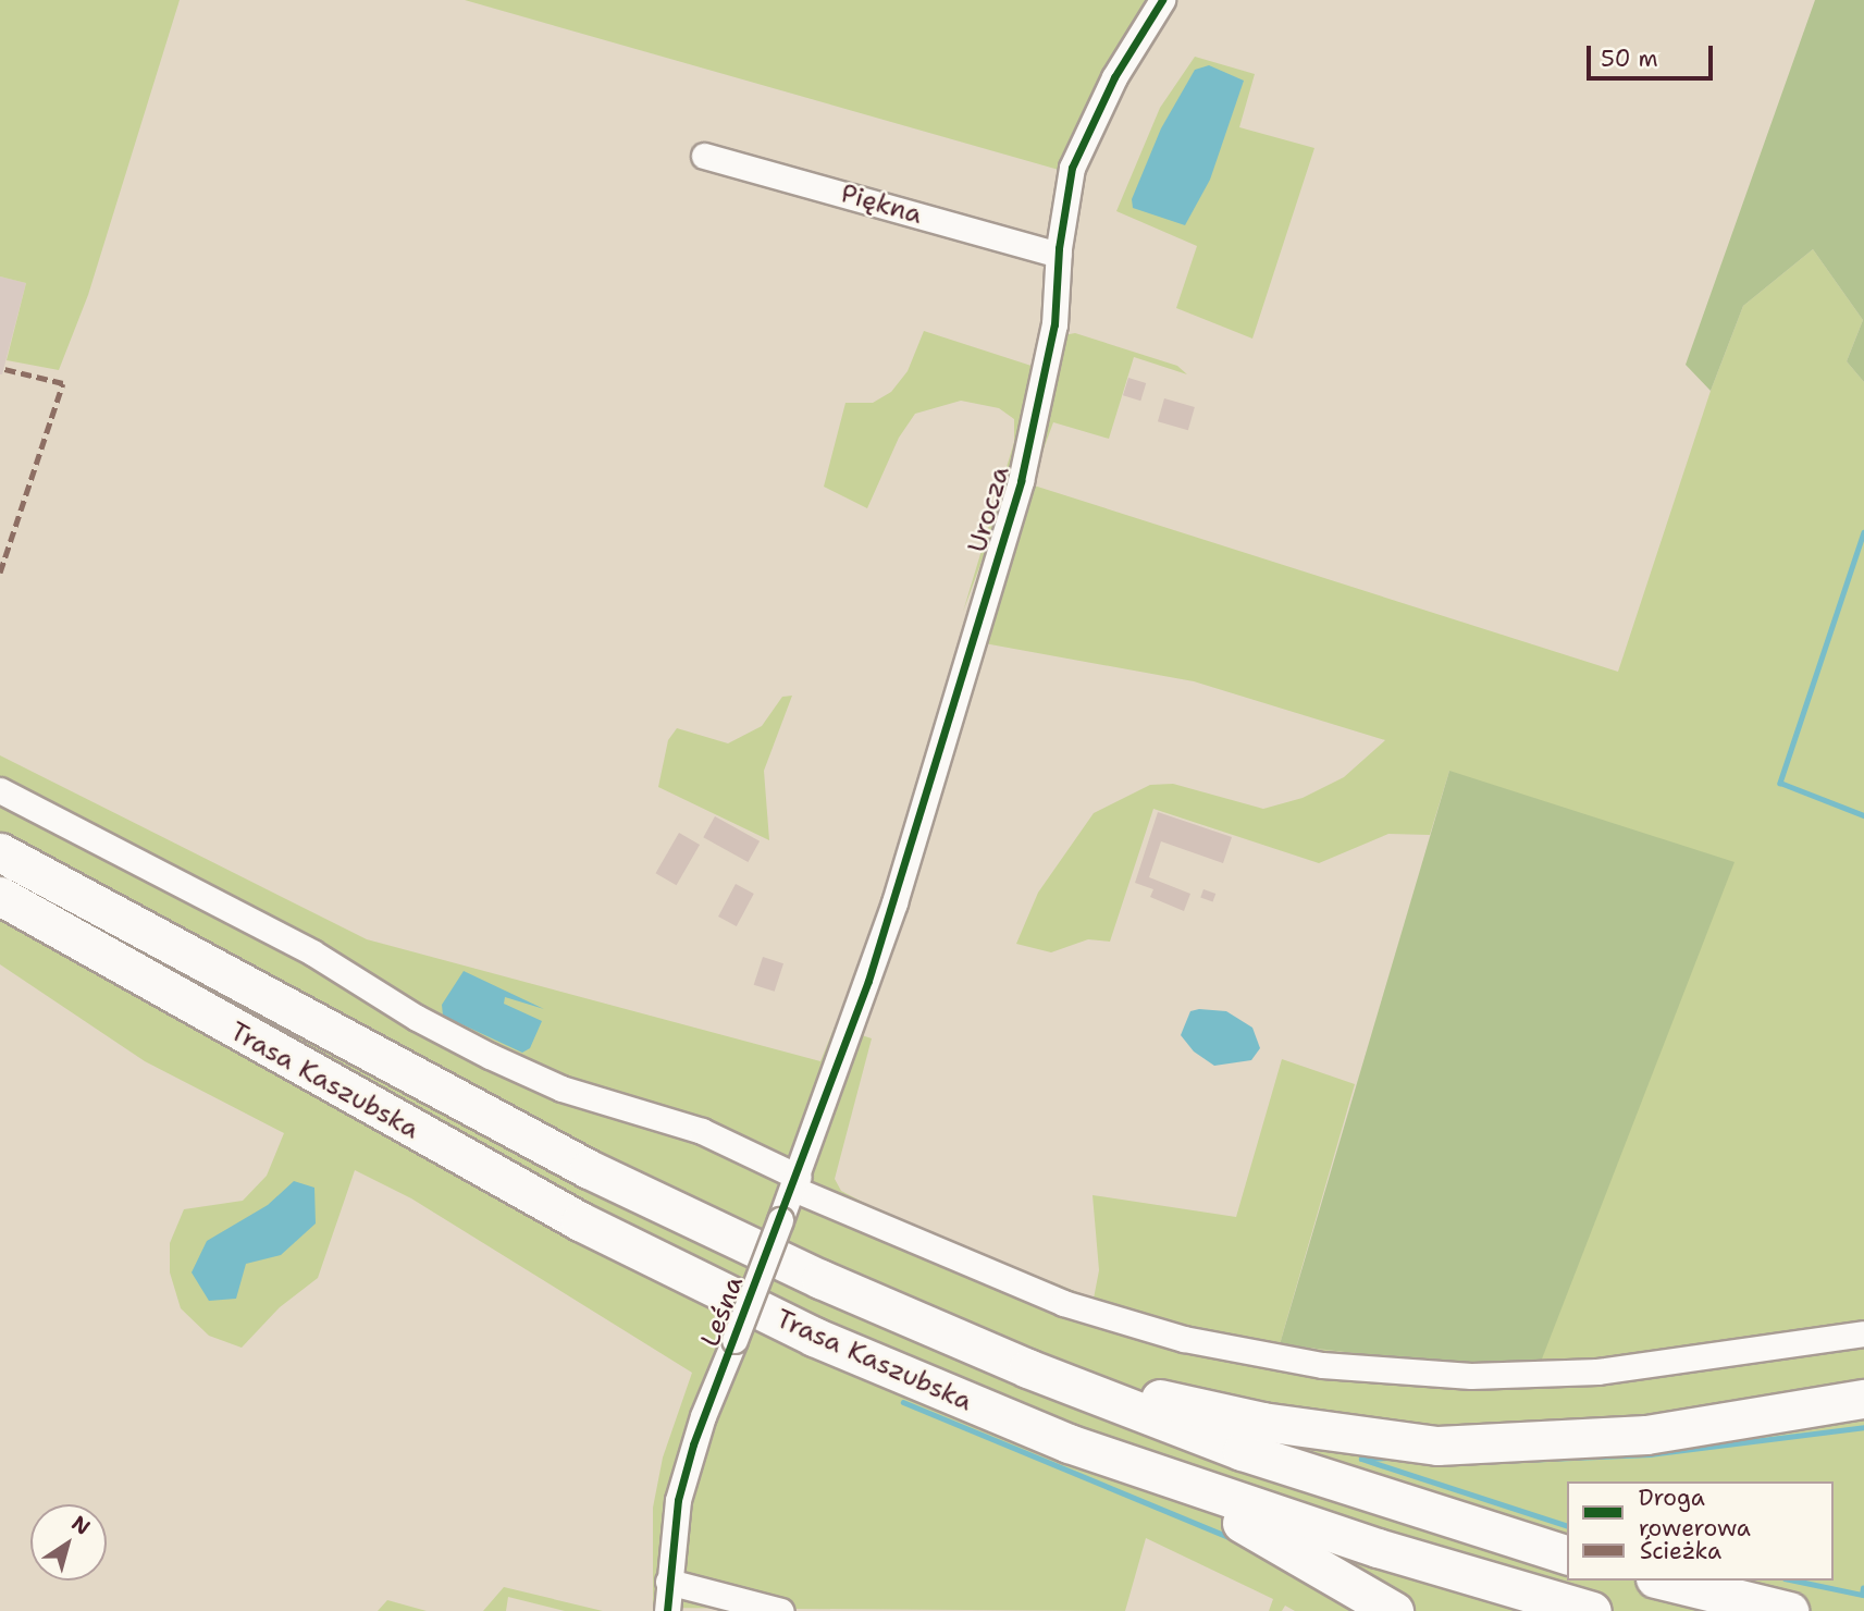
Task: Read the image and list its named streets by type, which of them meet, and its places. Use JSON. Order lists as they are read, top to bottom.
{
  "streets": {
    "highway": ["Trasa Kaszubska"],
    "street": ["Piękna", "Urocza", "Leśna"]
  },
  "crossings": [
    ["Piękna", "Urocza"],
    ["Urocza", "Leśna"]
  ],
  "legend": ["Droga rowerowa", "Ścieżka"],
  "scale_bar": "50 m",
  "north": "top right"
}
